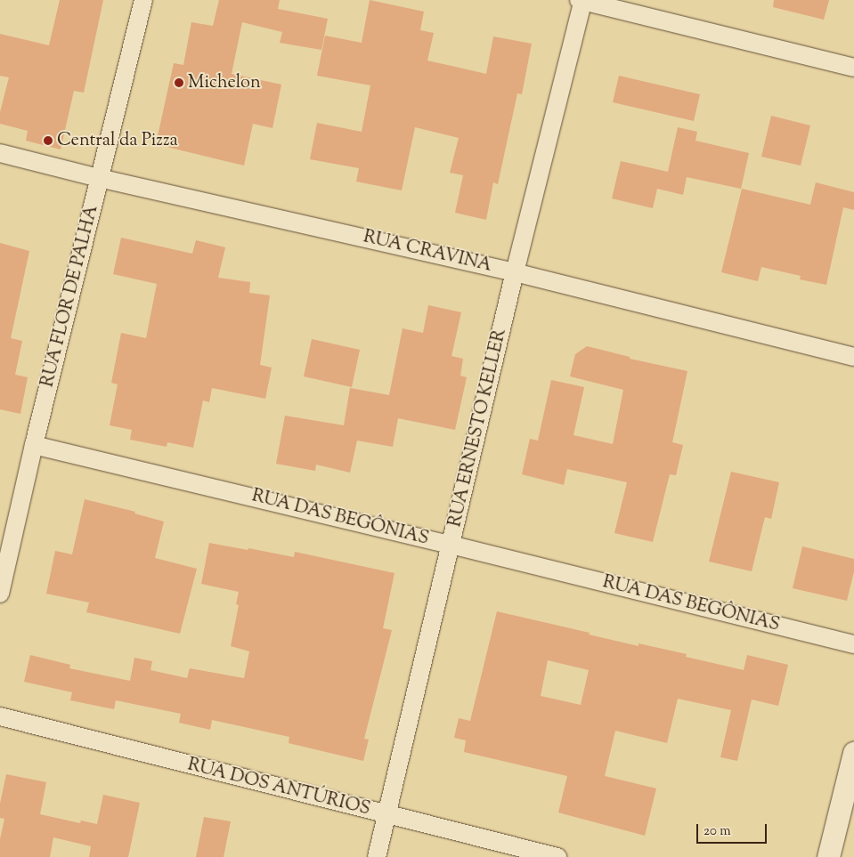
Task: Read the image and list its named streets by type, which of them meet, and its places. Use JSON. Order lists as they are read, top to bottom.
{
  "streets": {
    "street": [
      "RUA CRAVINA",
      "RUA FLOR DE PALHA",
      "RUA ERNESTO KELLER",
      "RUA DAS BEGÔNIAS",
      "RUA DOS ANTÚRIOS"
    ]
  },
  "crossings": [
    ["RUA CRAVINA", "RUA FLOR DE PALHA"],
    ["RUA CRAVINA", "RUA ERNESTO KELLER"],
    ["RUA FLOR DE PALHA", "RUA DAS BEGÔNIAS"],
    ["RUA ERNESTO KELLER", "RUA DAS BEGÔNIAS"],
    ["RUA ERNESTO KELLER", "RUA DOS ANTÚRIOS"]
  ],
  "places": ["Michelon", "Central da Pizza"],
  "scale_bar": "20 m"
}
